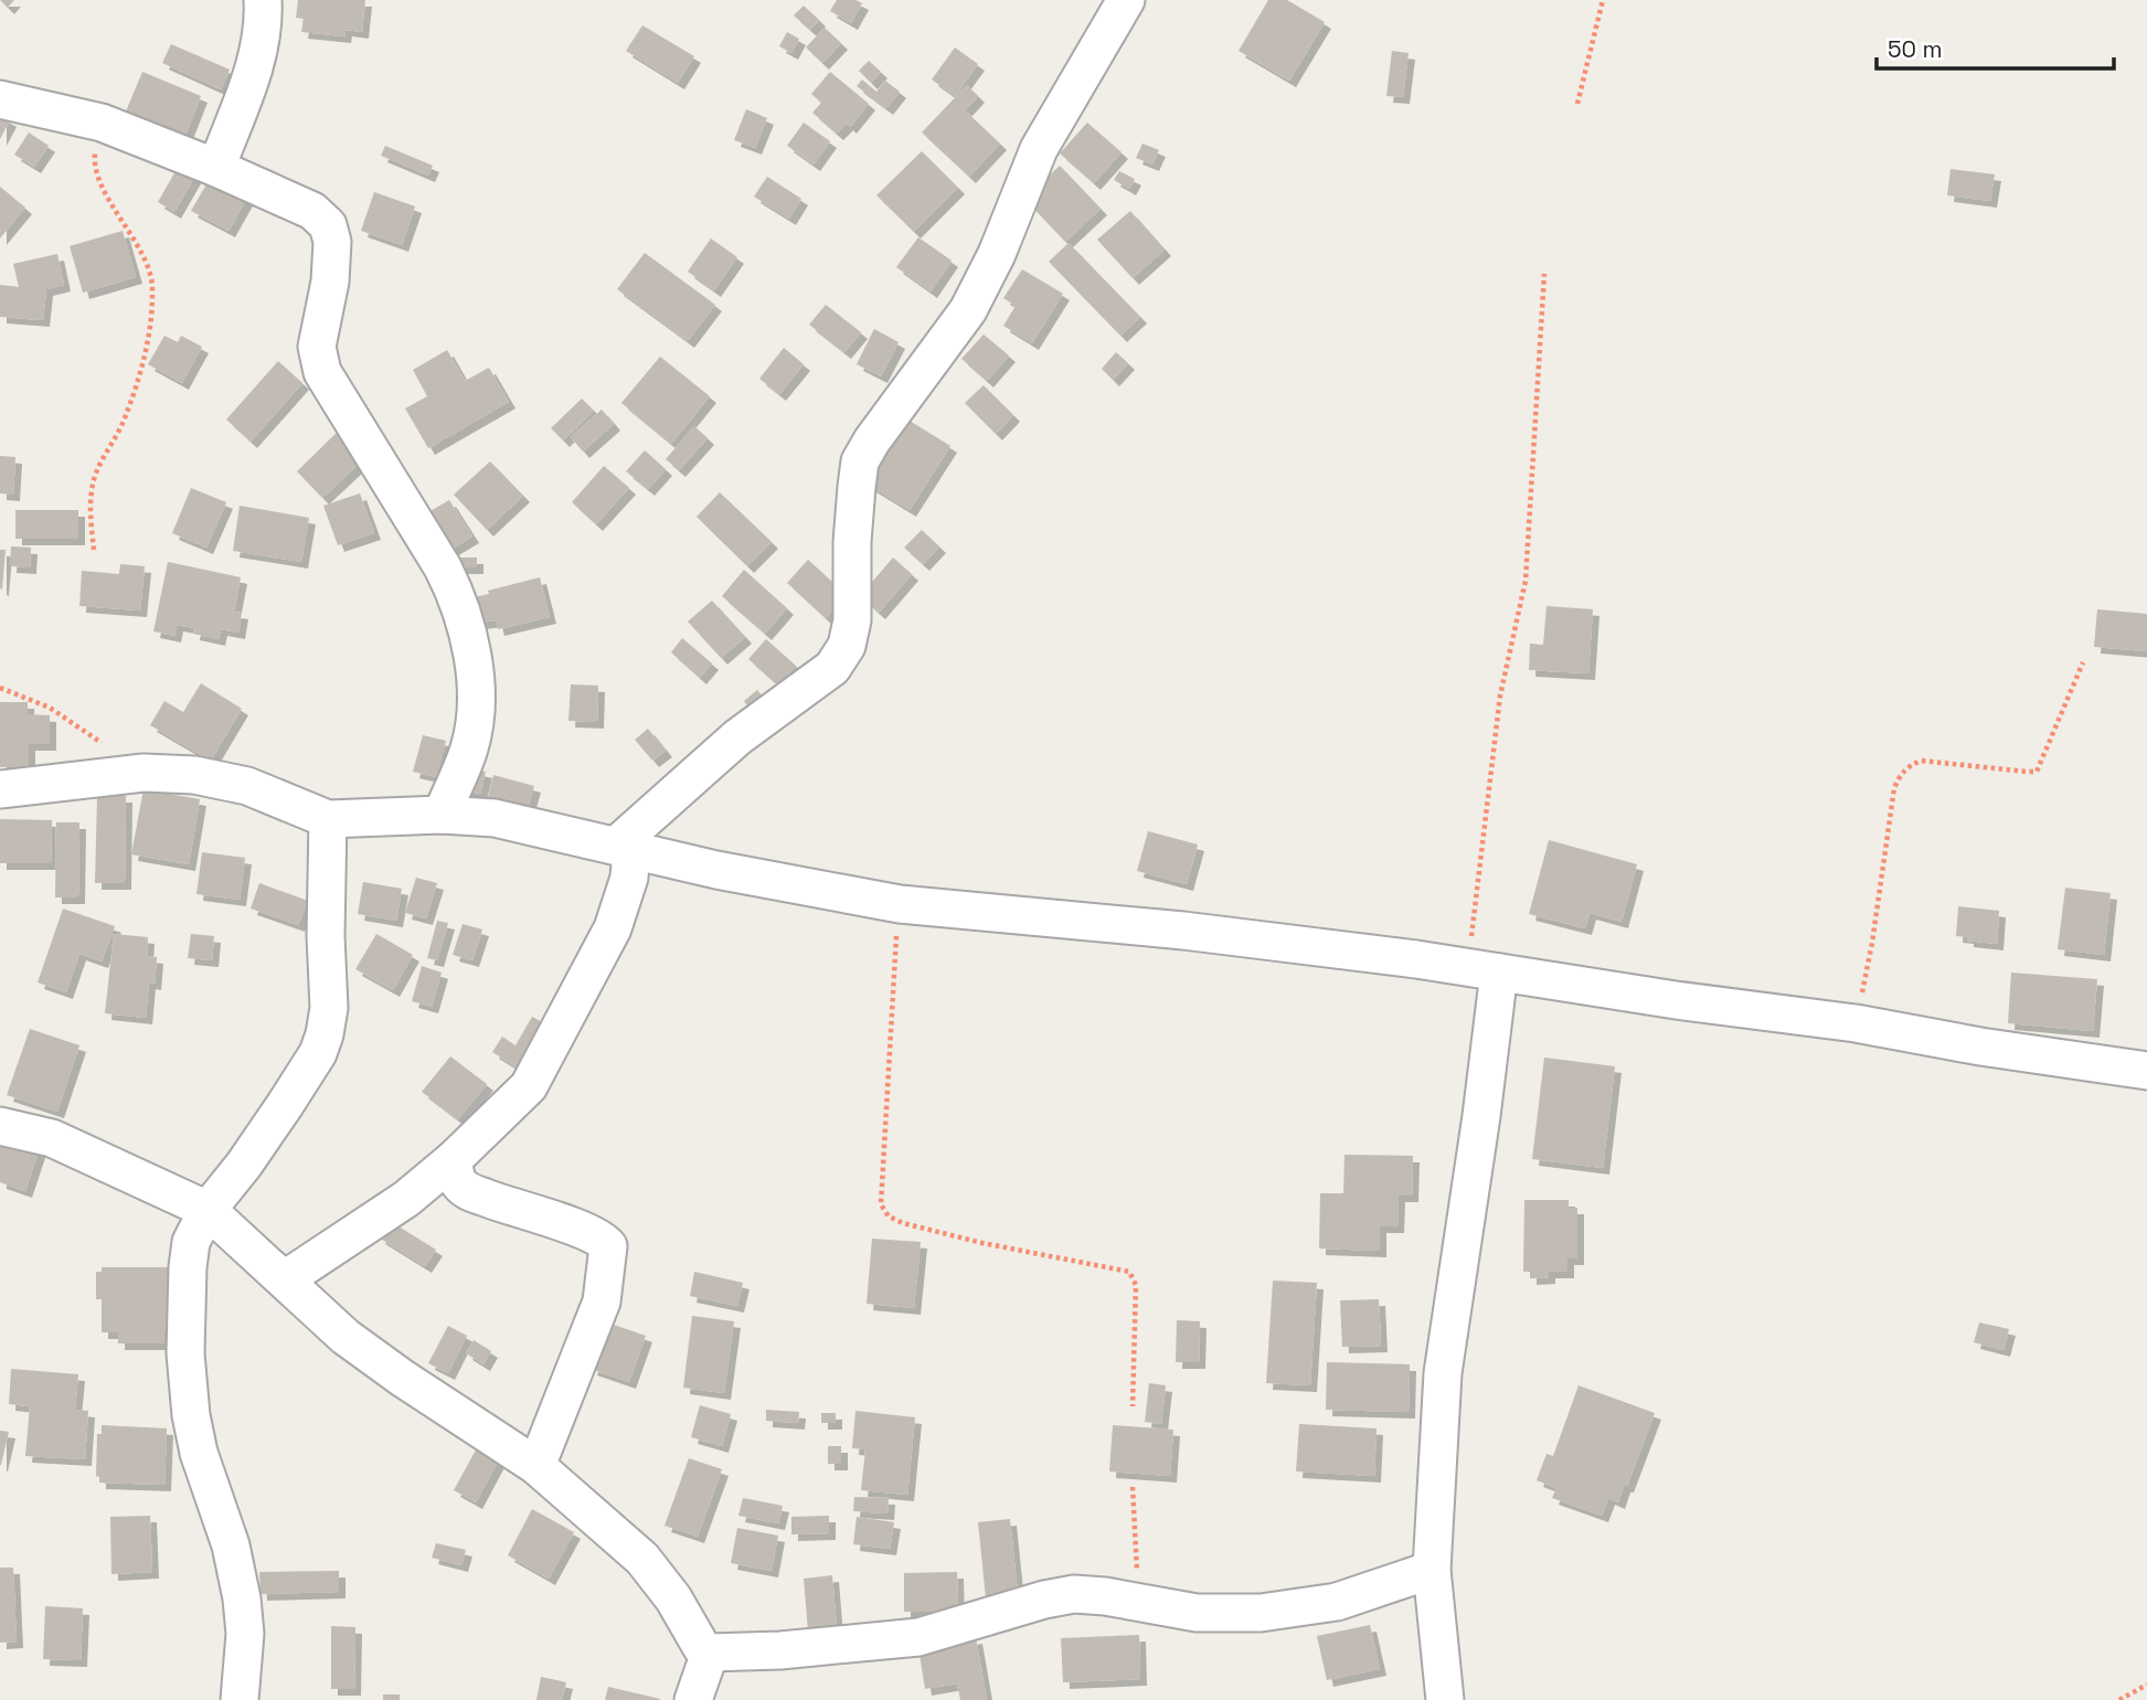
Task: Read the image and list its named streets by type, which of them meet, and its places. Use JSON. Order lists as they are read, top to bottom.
{
  "scale_bar": "50 m"
}
